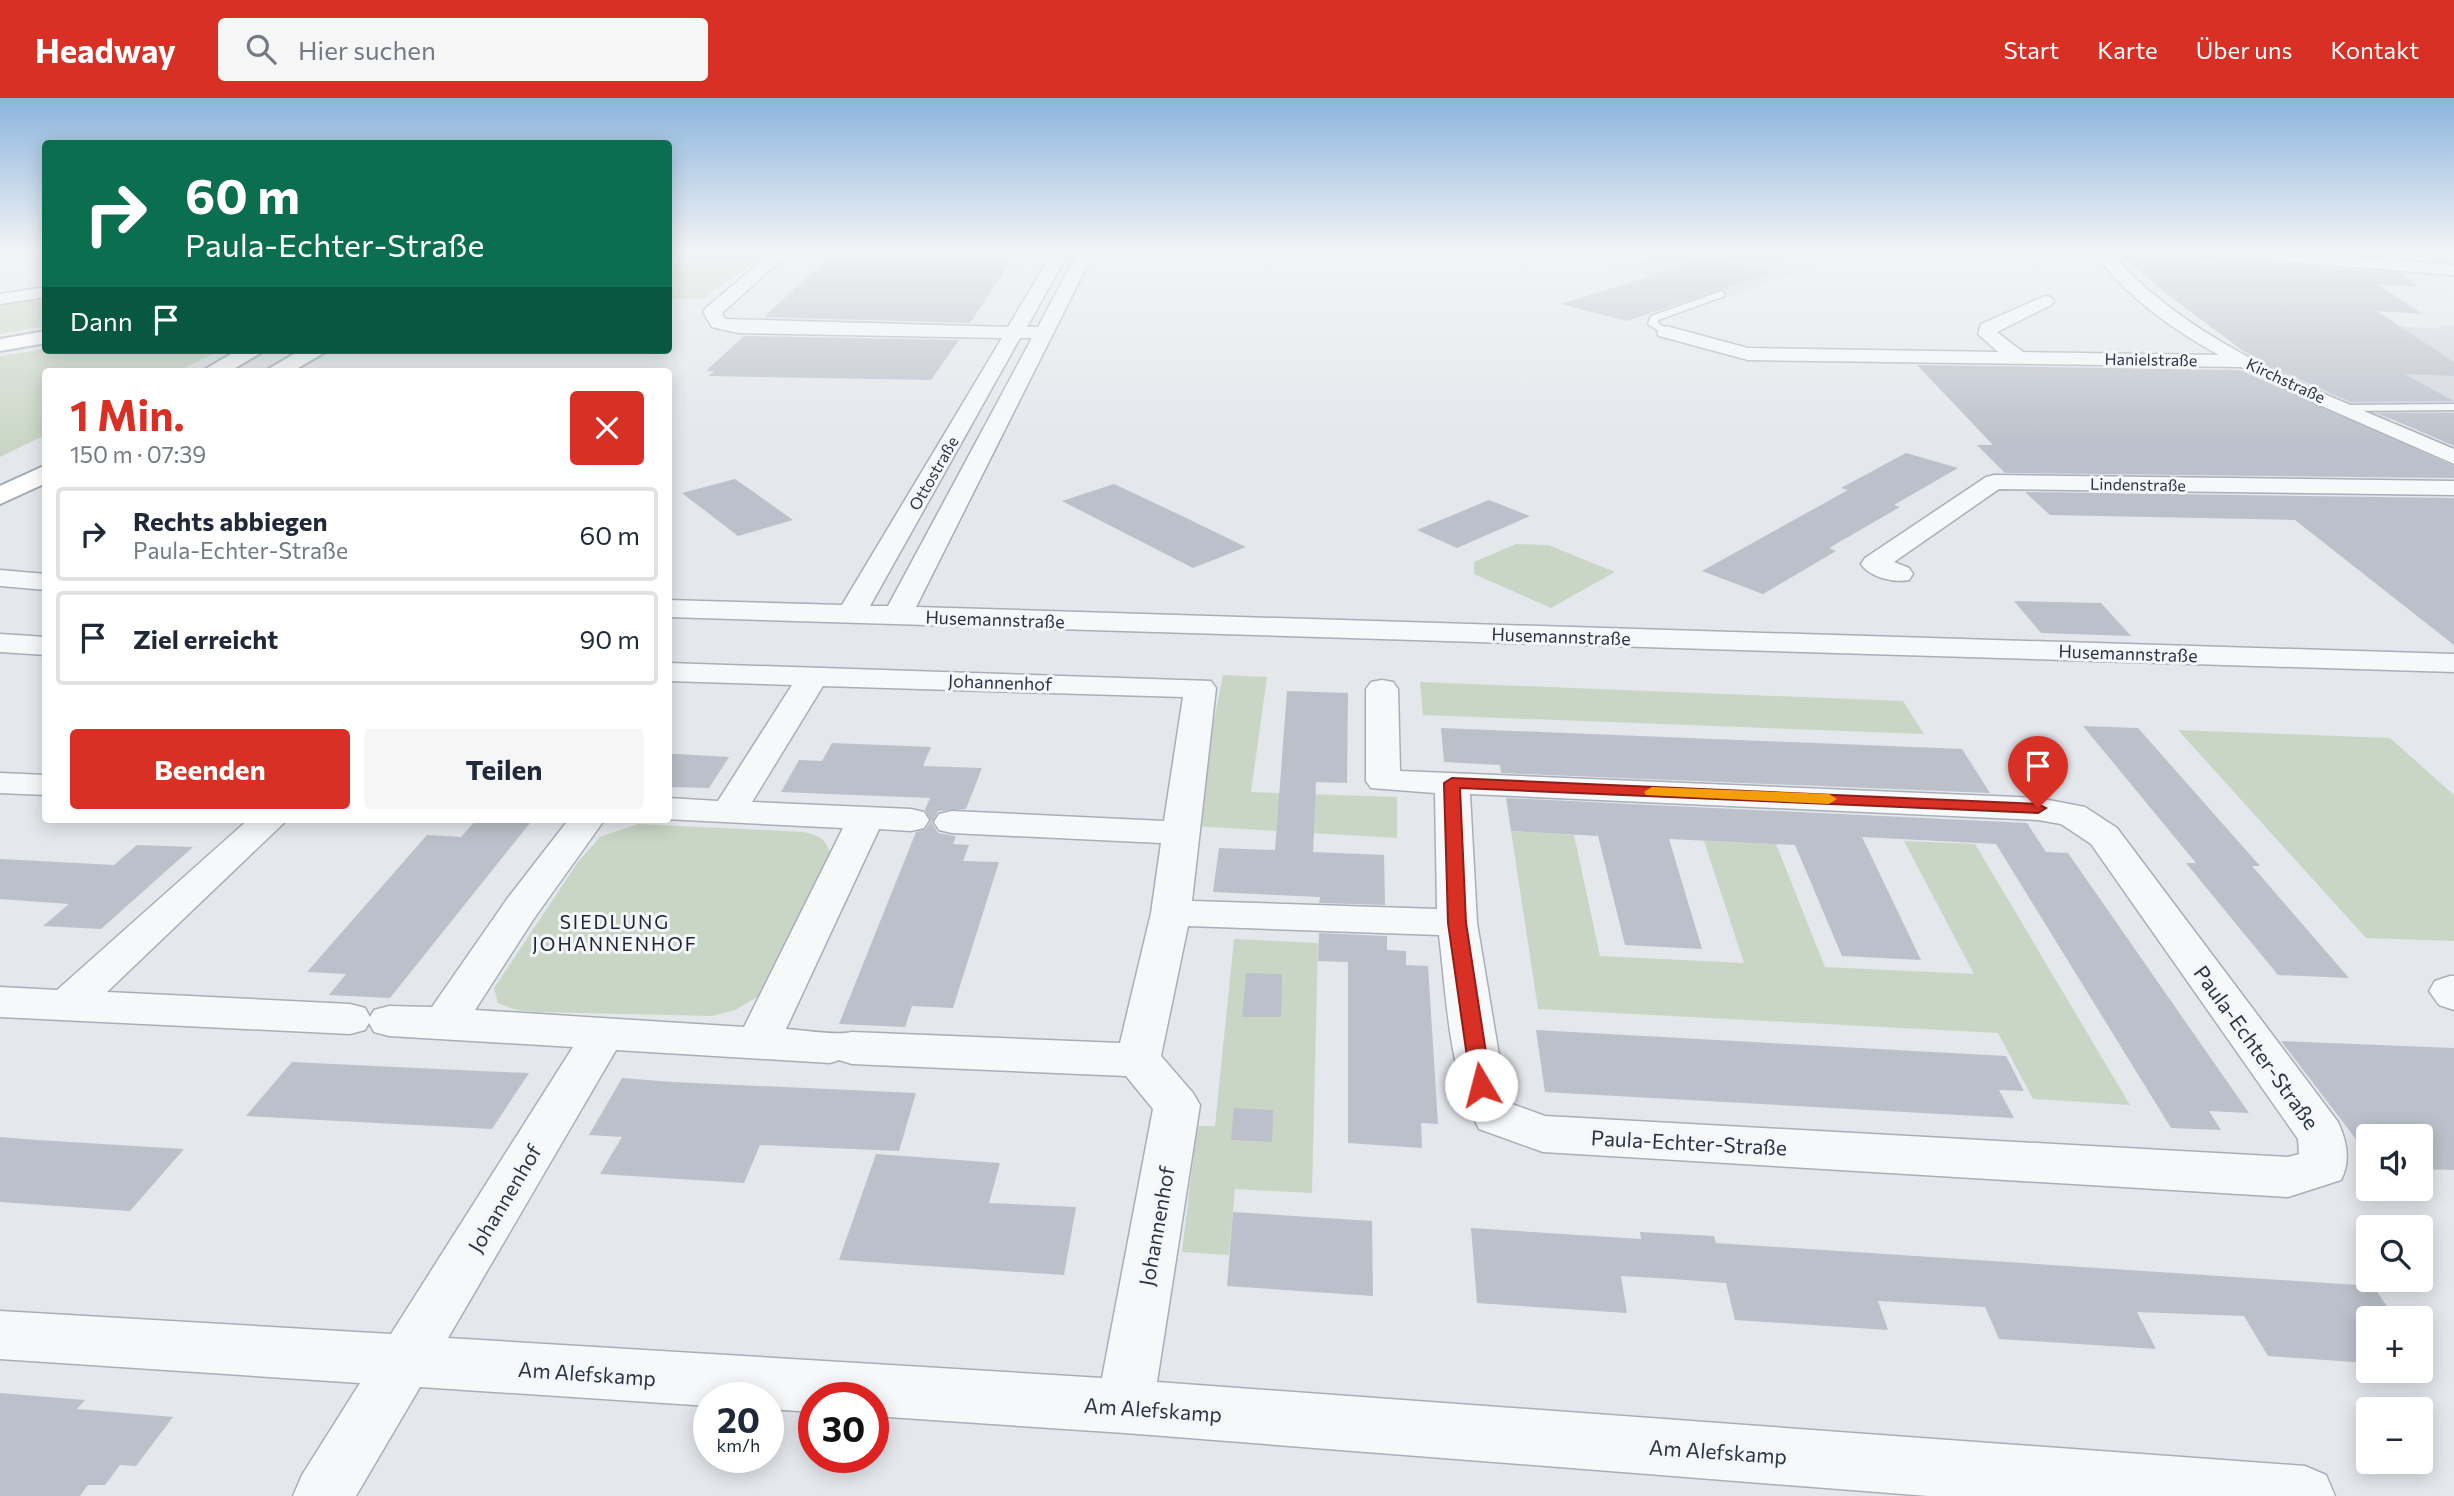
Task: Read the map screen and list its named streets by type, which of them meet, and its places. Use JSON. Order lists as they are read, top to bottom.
{
  "streets": {
    "street": [
      "Hanielstraße",
      "Kirchstraße",
      "Ottostraße",
      "Lindenstraße",
      "Husemannstraße",
      "Johannenhof",
      "Paula-Echter-Straße",
      "Am Alefskamp"
    ]
  },
  "crossings": [
    ["Hanielstraße", "Kirchstraße"],
    ["Ottostraße", "Husemannstraße"],
    ["Johannenhof", "Am Alefskamp"]
  ],
  "districts": ["SIEDLUNG JOHANNENHOF"],
  "page": {
    "header": "Headway",
    "search": "Hier suchen",
    "nav": [
      "Start",
      "Karte",
      "Über uns",
      "Kontakt"
    ],
    "turn": ["60 m", "Paula-Echter-Straße"],
    "then": "Dann",
    "heading": ["1 Min.", "150 m · 07:39"],
    "list": [
      {
        "name": "Rechts abbiegen",
        "note": "Paula-Echter-Straße",
        "value": "60 m"
      },
      {
        "name": "Ziel erreicht",
        "value": "90 m"
      }
    ],
    "buttons": ["Beenden", "Teilen"],
    "map_buttons": ["+", "−"],
    "speed": "20 km/h",
    "limit": "30"
  }
}
